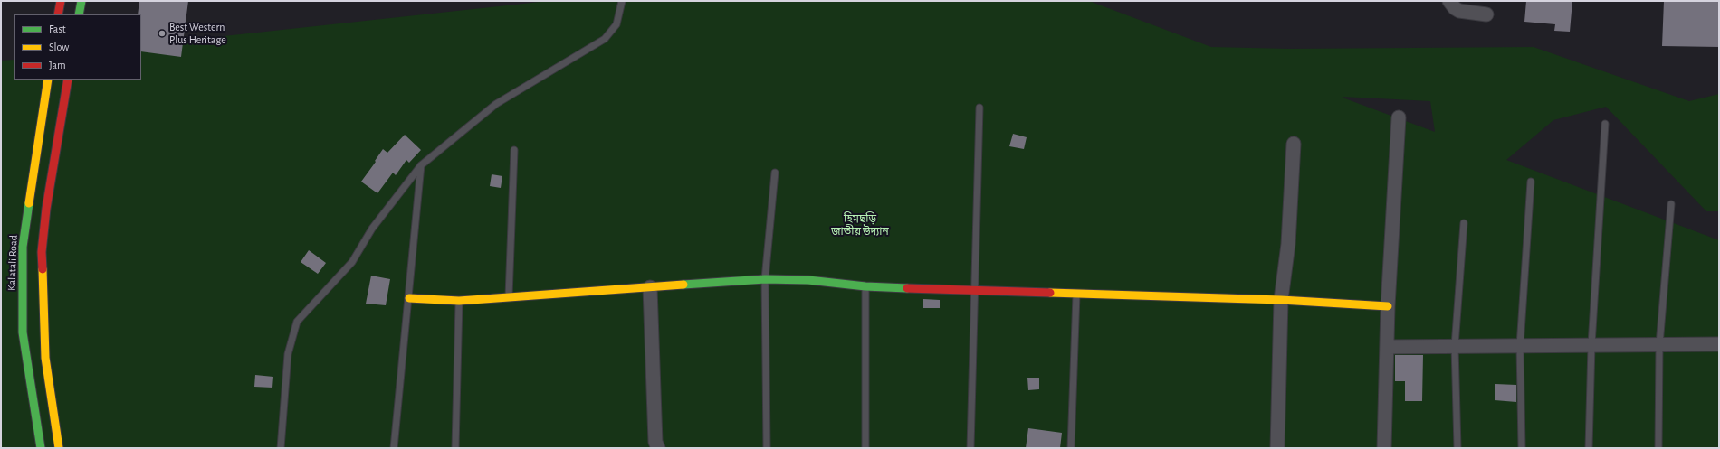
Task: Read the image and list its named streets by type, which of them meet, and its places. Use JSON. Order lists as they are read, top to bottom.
{
  "streets": {
    "main road": ["Kalatali Road"]
  },
  "parks": ["হিমছড়ি জাতীয় উদ্যান"],
  "places": ["Best Western Plus Heritage"],
  "legend": ["Fast", "Slow", "Jam"]
}
